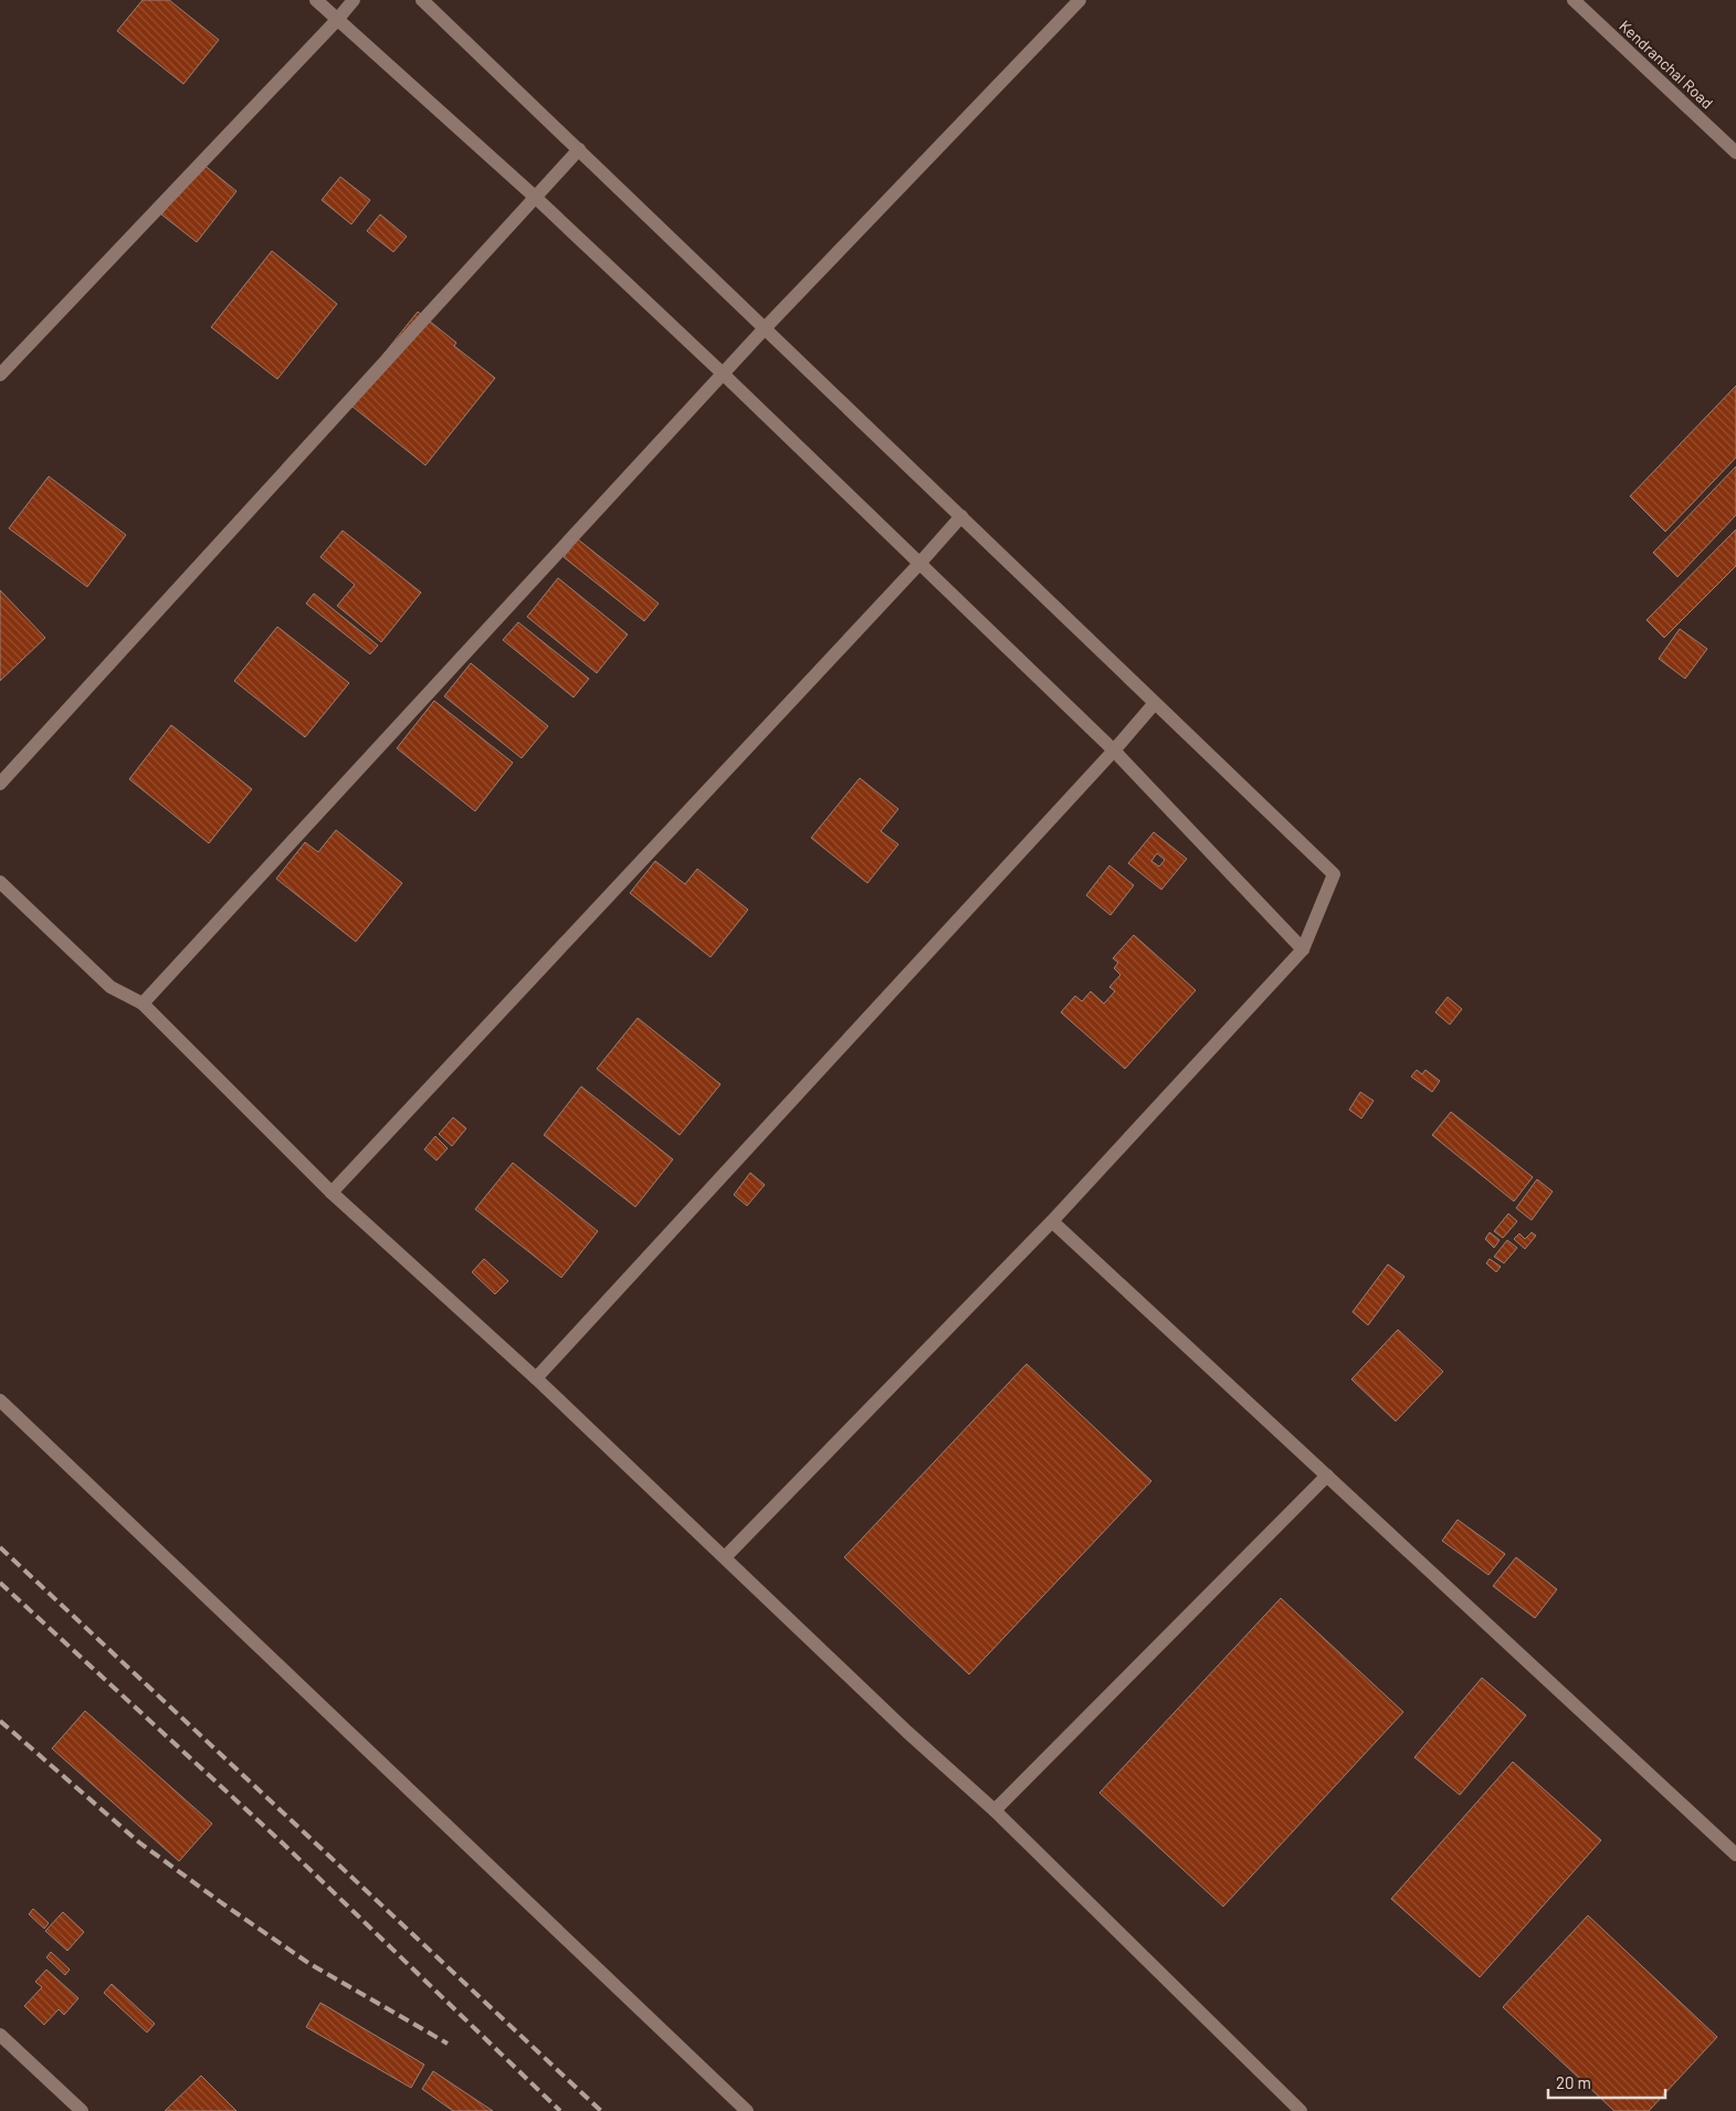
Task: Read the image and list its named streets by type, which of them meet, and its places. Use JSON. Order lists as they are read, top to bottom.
{
  "streets": {
    "street": ["Kendranchal Road"]
  },
  "scale_bar": "20 m"
}
